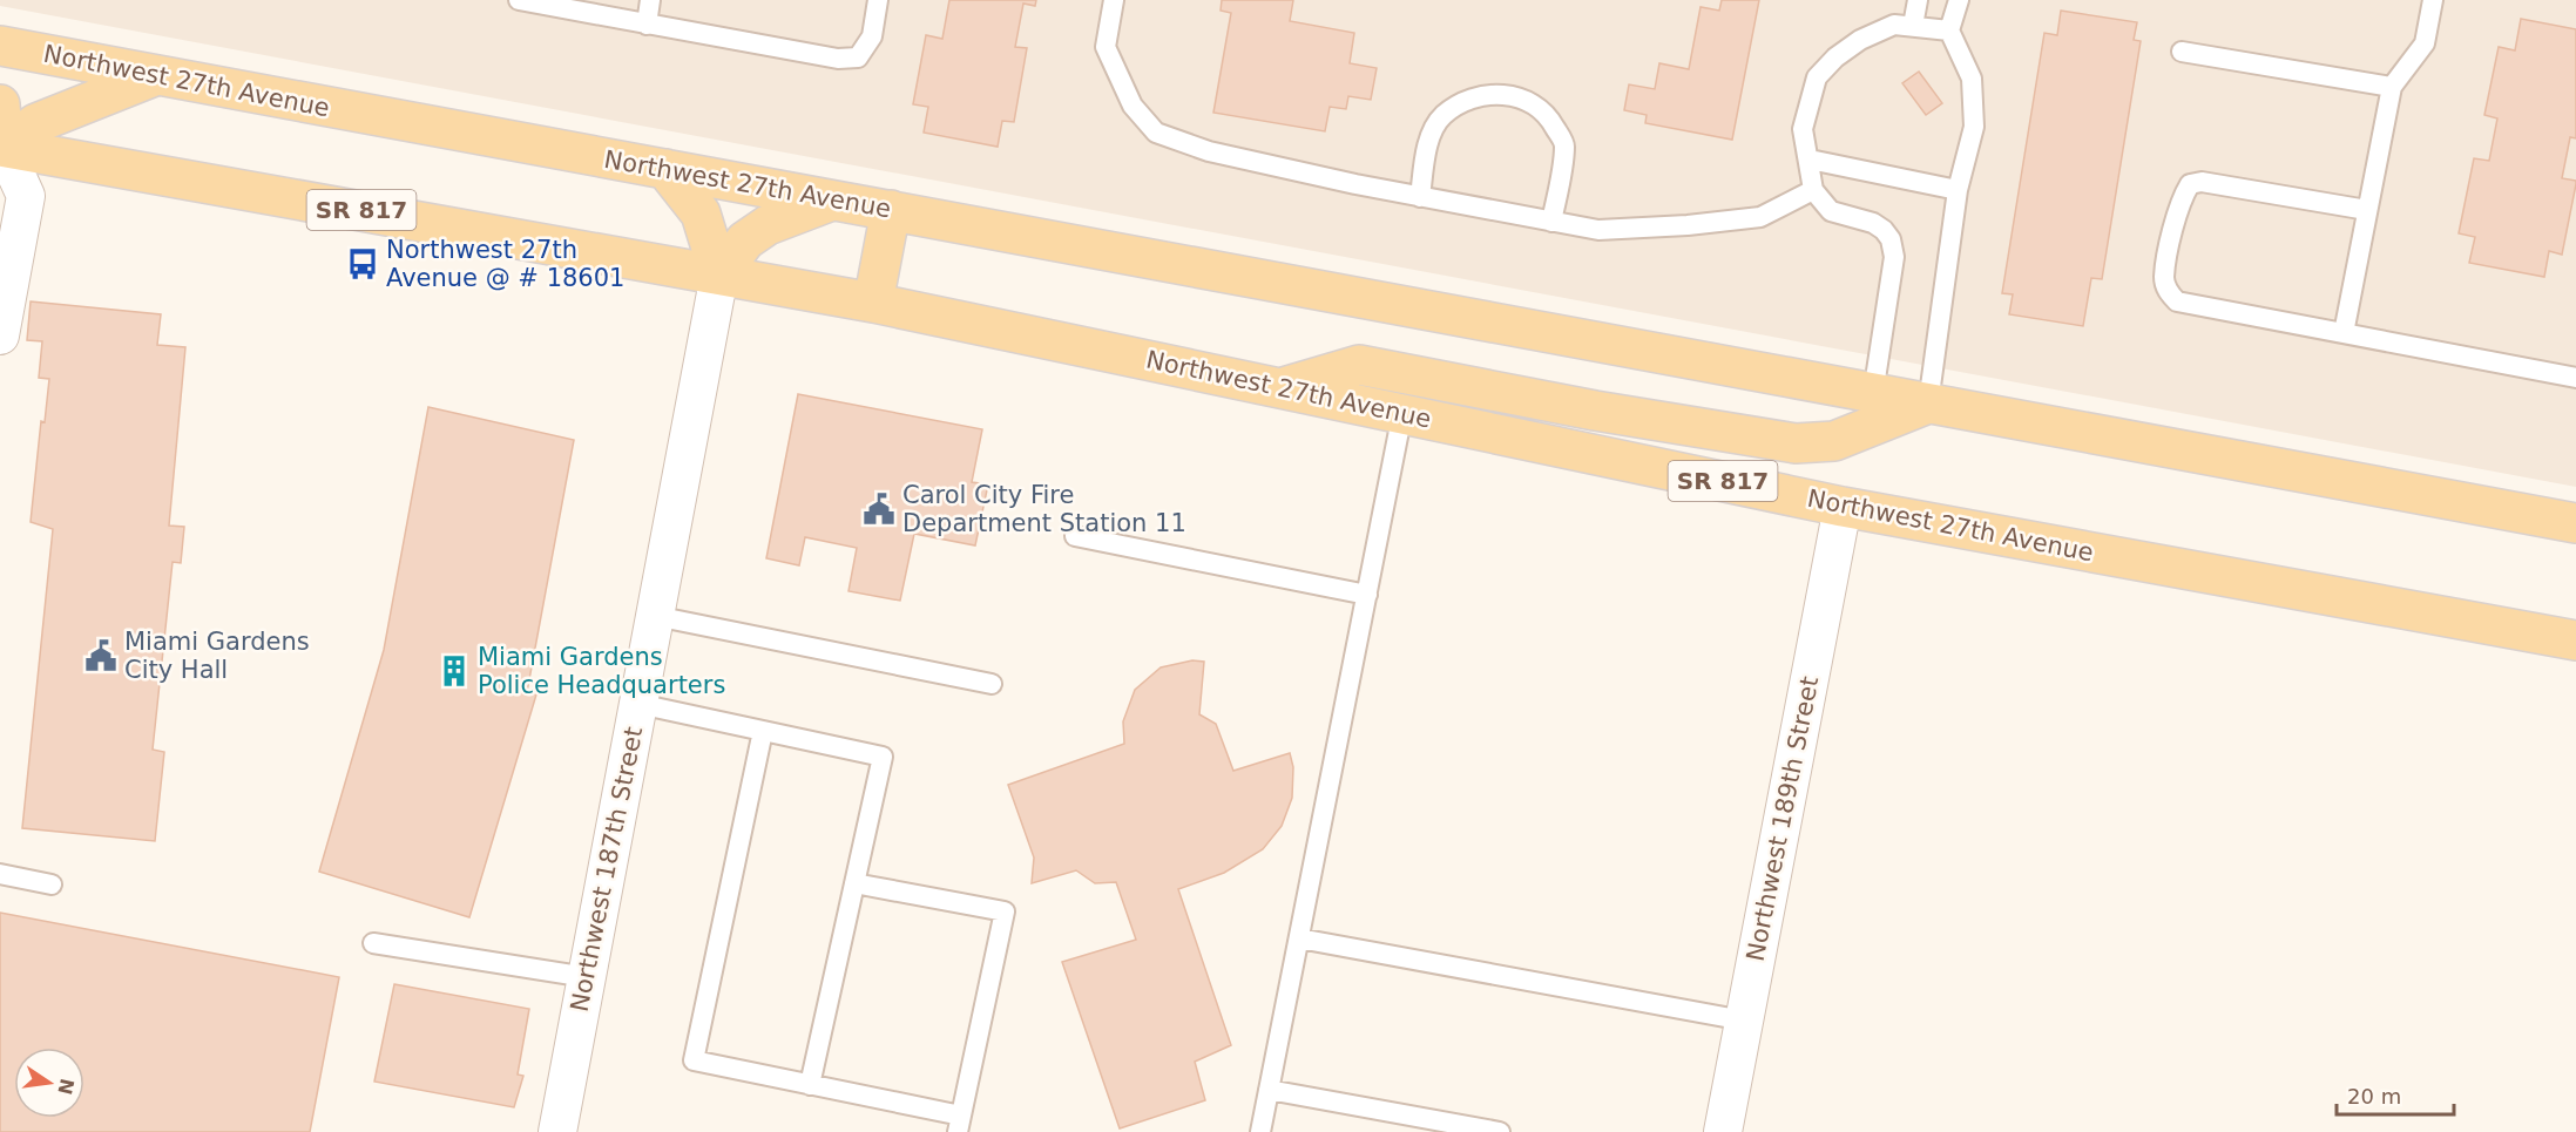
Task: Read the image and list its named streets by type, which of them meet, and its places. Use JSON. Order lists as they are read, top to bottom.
{
  "streets": {
    "main road": ["Northwest 27th Avenue", "SR 817"],
    "street": ["Northwest 189th Street", "Northwest 187th Street"]
  },
  "crossings": [
    ["Northwest 27th Avenue", "Northwest 189th Street"],
    ["Northwest 27th Avenue", "Northwest 187th Street"]
  ],
  "places": {
    "bus stop": ["Northwest 27th Avenue @ # 18601"],
    "public building": ["Carol City Fire Department Station 11", "Miami Gardens City Hall"],
    "building": ["Miami Gardens Police Headquarters"]
  },
  "scale_bar": "20 m",
  "north": "right"
}
